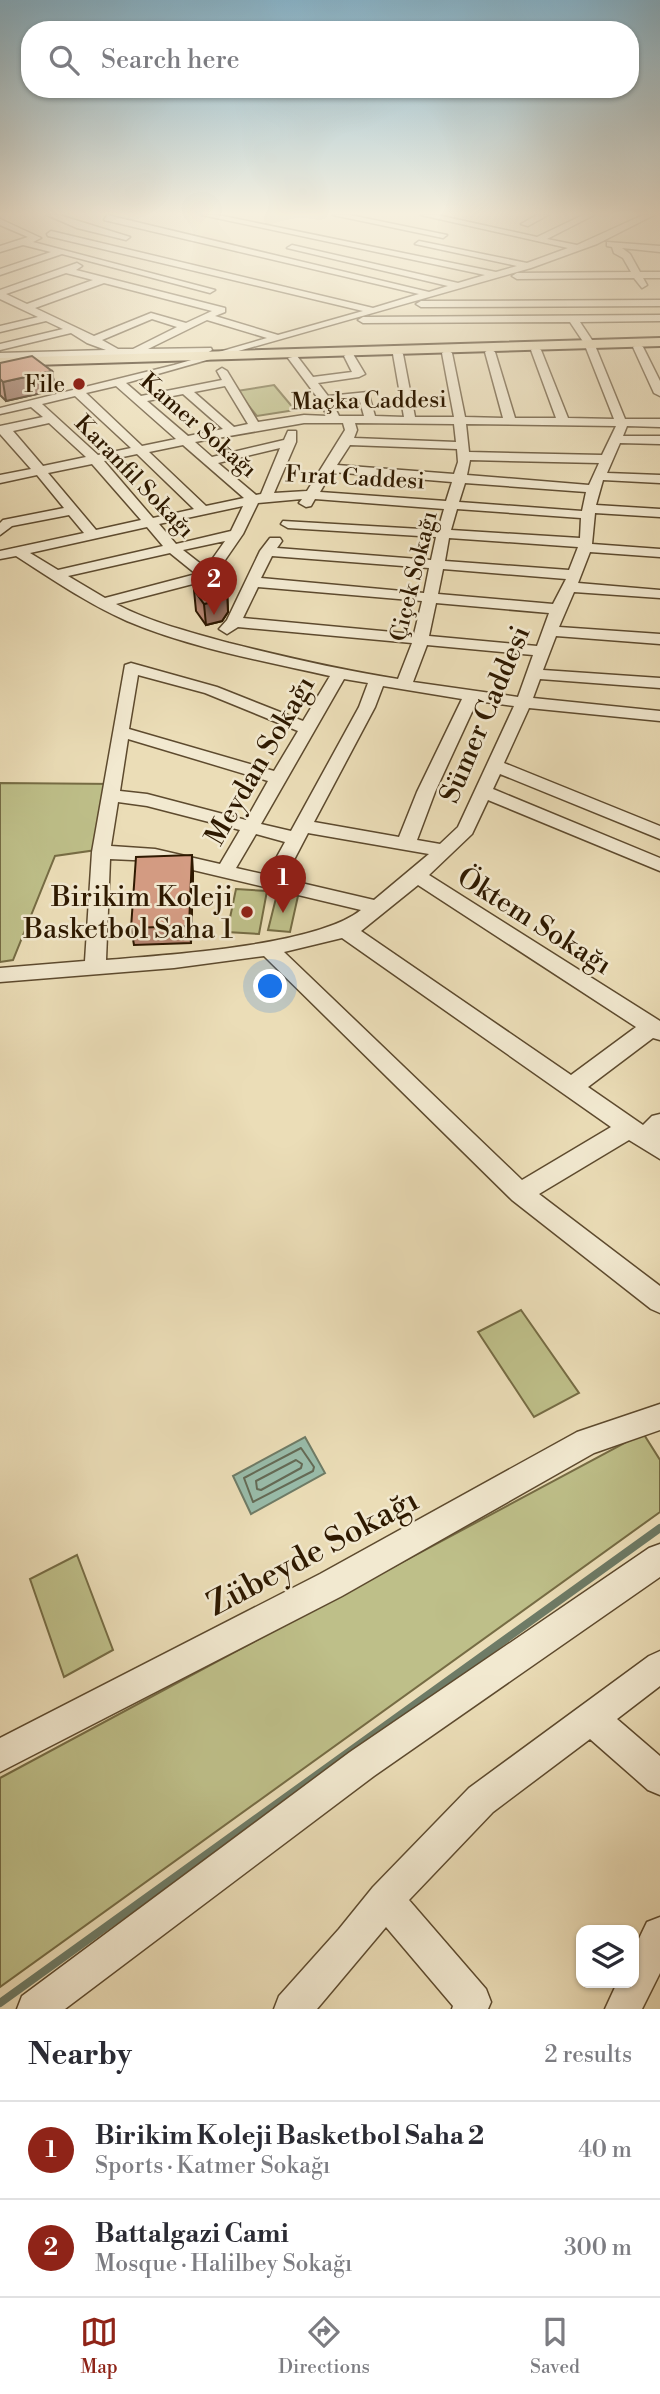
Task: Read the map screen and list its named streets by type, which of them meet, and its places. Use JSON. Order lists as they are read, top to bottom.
{
  "streets": {
    "street": [
      "Maçka Caddesi",
      "Kamer Sokağı",
      "Karanfil Sokağı",
      "Fırat Caddesi",
      "Çiçek Sokağı",
      "Sümer Caddesi",
      "Meydan Sokağı",
      "Öktem Sokağı",
      "Zübeyde Sokağı"
    ]
  },
  "crossings": [
    ["Maçka Caddesi", "Kamer Sokağı"],
    ["Maçka Caddesi", "Karanfil Sokağı"],
    ["Maçka Caddesi", "Çiçek Sokağı"],
    ["Maçka Caddesi", "Sümer Caddesi"],
    ["Kamer Sokağı", "Fırat Caddesi"],
    ["Karanfil Sokağı", "Fırat Caddesi"],
    ["Fırat Caddesi", "Çiçek Sokağı"],
    ["Fırat Caddesi", "Sümer Caddesi"],
    ["Sümer Caddesi", "Öktem Sokağı"]
  ],
  "places": ["File", "Birikim Koleji Basketbol Saha 1"],
  "page": {
    "search": "Search here",
    "pins": ["2", "1"],
    "heading": ["Nearby", "2 results"],
    "list": [
      {
        "mark": "1",
        "name": "Birikim Koleji Basketbol Saha 2",
        "note": "Sports · Katmer Sokağı",
        "value": "40 m"
      },
      {
        "mark": "2",
        "name": "Battalgazi Cami",
        "note": "Mosque · Halilbey Sokağı",
        "value": "300 m"
      }
    ],
    "nav": ["Map", "Directions", "Saved"]
  }
}
